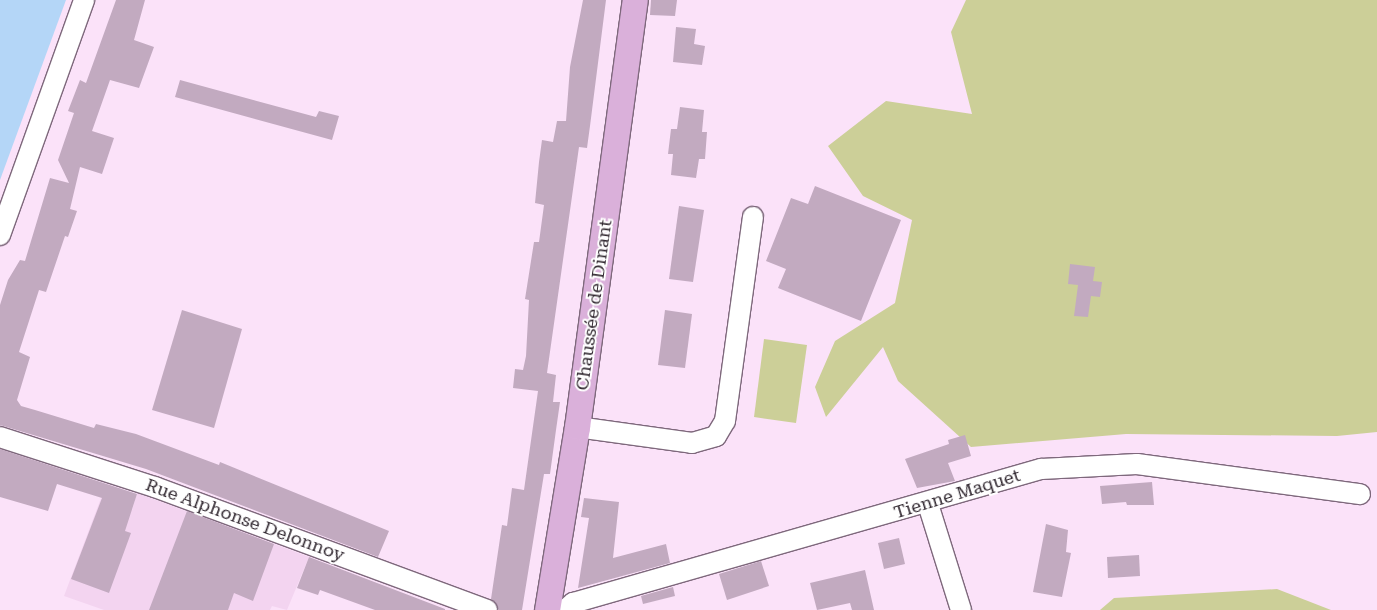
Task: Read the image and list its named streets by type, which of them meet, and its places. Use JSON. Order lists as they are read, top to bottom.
{
  "streets": {
    "main road": ["Chaussée de Dinant"],
    "street": ["Tienne Maquet", "Rue Alphonse Delonnoy"]
  }
}
